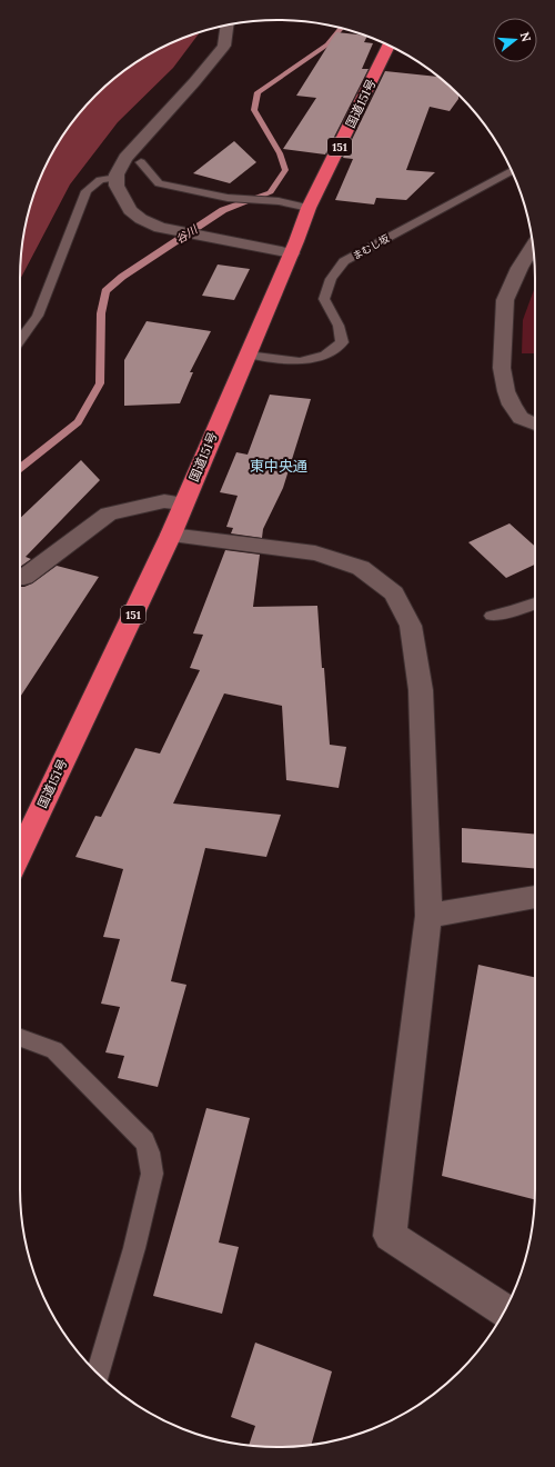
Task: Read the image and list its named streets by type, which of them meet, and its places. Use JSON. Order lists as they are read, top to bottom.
{
  "streets": {
    "highway": ["国道151号", "151"],
    "lane": ["まむし坂"]
  },
  "crossings": [
    ["国道151号", "まむし坂"]
  ],
  "districts": ["東中央通"],
  "water": ["谷川"],
  "north": "right"
}
